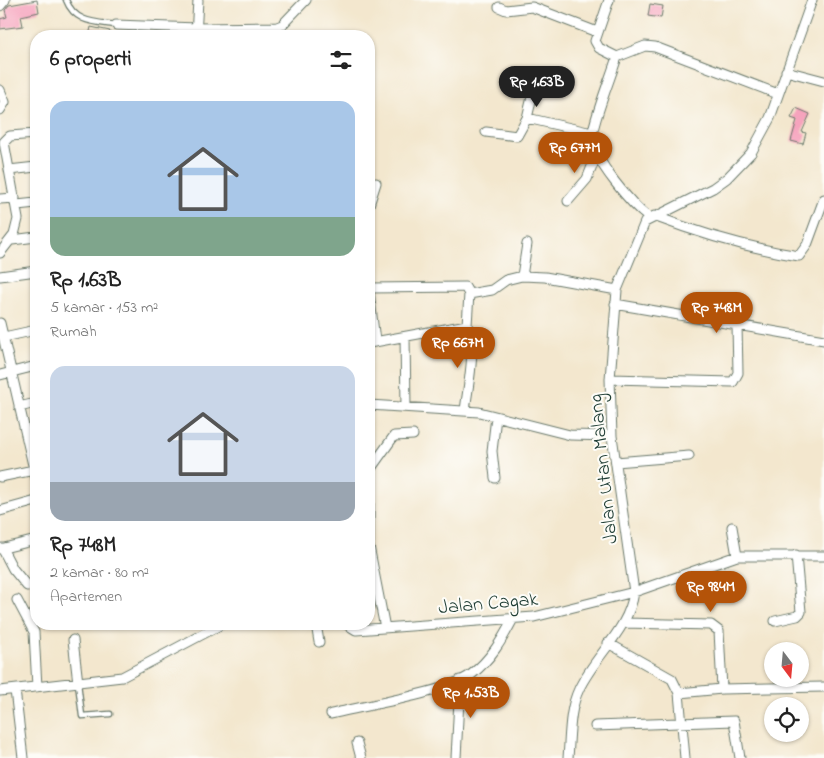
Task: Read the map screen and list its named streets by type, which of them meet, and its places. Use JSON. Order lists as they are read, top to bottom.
{
  "streets": {
    "street": ["Jalan Utan Malang", "Jalan Cagak"]
  },
  "crossings": [
    ["Jalan Utan Malang", "Jalan Cagak"]
  ],
  "north": "bottom",
  "page": {
    "heading": "6 properti",
    "price": [
      "Rp 1.63B",
      "Rp 677M",
      "Rp 748M",
      "Rp 667M",
      "Rp 984M",
      "Rp 1.53B"
    ],
    "list": [
      {
        "name": "Rp 1.63B",
        "note": "5 kamar · 153 m² · Rumah"
      },
      {
        "name": "Rp 748M",
        "note": "2 kamar · 80 m² · Apartemen"
      }
    ]
  }
}
